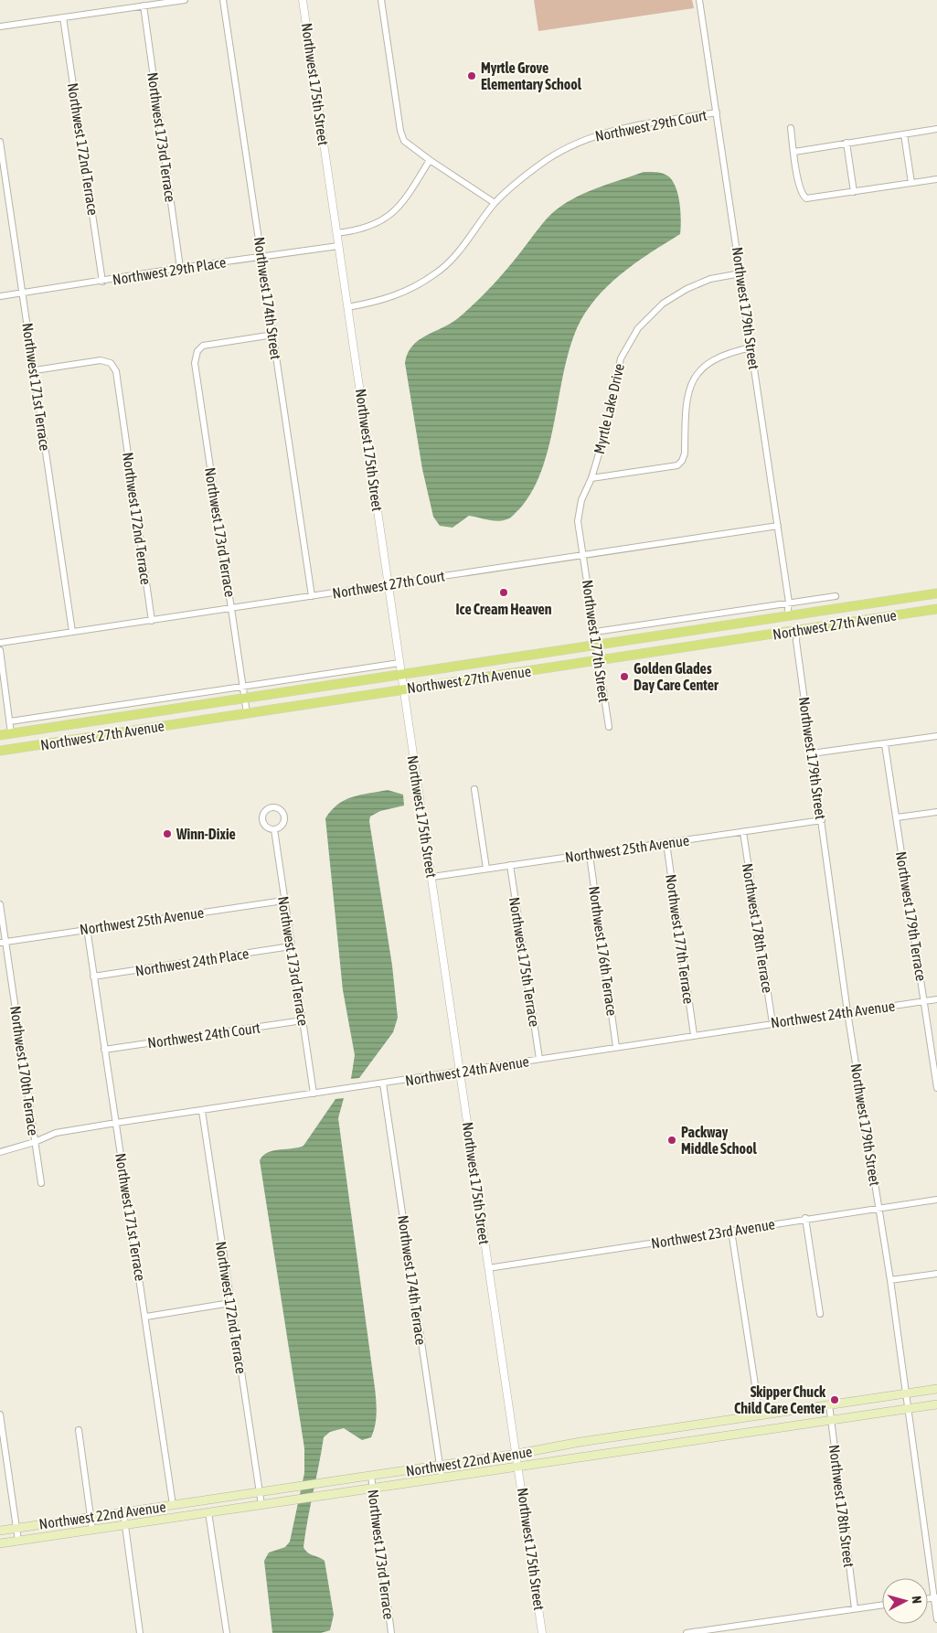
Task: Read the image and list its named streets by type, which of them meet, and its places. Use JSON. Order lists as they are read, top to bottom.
{
  "streets": {
    "main road": ["Northwest 27th Avenue", "Northwest 22nd Avenue"],
    "street": [
      "Northwest 175th Street",
      "Northwest 29th Court",
      "Northwest 173rd Terrace",
      "Northwest 172nd Terrace",
      "Northwest 29th Place",
      "Northwest 174th Street",
      "Northwest 179th Street",
      "Northwest 171st Terrace",
      "Myrtle Lake Drive",
      "Northwest 27th Court",
      "Northwest 177th Street",
      "Northwest 25th Avenue",
      "Northwest 179th Terrace",
      "Northwest 178th Terrace",
      "Northwest 177th Terrace",
      "Northwest 176th Terrace",
      "Northwest 24th Place",
      "Northwest 175th Terrace",
      "Northwest 24th Avenue",
      "Northwest 24th Court",
      "Northwest 170th Terrace",
      "Northwest 23rd Avenue",
      "Northwest 174th Terrace",
      "Northwest 178th Street"
    ]
  },
  "crossings": [
    ["Northwest 175th Street", "Northwest 29th Court"],
    ["Northwest 175th Street", "Northwest 29th Place"],
    ["Northwest 175th Street", "Northwest 27th Court"],
    ["Northwest 175th Street", "Northwest 27th Avenue"],
    ["Northwest 175th Street", "Northwest 25th Avenue"],
    ["Northwest 175th Street", "Northwest 24th Avenue"],
    ["Northwest 175th Street", "Northwest 23rd Avenue"],
    ["Northwest 175th Street", "Northwest 22nd Avenue"],
    ["Northwest 29th Court", "Northwest 179th Street"],
    ["Northwest 173rd Terrace", "Northwest 29th Place"],
    ["Northwest 173rd Terrace", "Northwest 174th Street"],
    ["Northwest 173rd Terrace", "Northwest 27th Court"],
    ["Northwest 173rd Terrace", "Northwest 27th Avenue"],
    ["Northwest 173rd Terrace", "Northwest 25th Avenue"],
    ["Northwest 173rd Terrace", "Northwest 24th Place"],
    ["Northwest 173rd Terrace", "Northwest 24th Avenue"],
    ["Northwest 173rd Terrace", "Northwest 24th Court"],
    ["Northwest 173rd Terrace", "Northwest 22nd Avenue"],
    ["Northwest 172nd Terrace", "Northwest 29th Place"],
    ["Northwest 172nd Terrace", "Northwest 171st Terrace"],
    ["Northwest 172nd Terrace", "Northwest 27th Court"],
    ["Northwest 172nd Terrace", "Northwest 24th Avenue"],
    ["Northwest 172nd Terrace", "Northwest 22nd Avenue"],
    ["Northwest 29th Place", "Northwest 174th Street"],
    ["Northwest 29th Place", "Northwest 171st Terrace"],
    ["Northwest 174th Street", "Northwest 27th Court"],
    ["Northwest 179th Street", "Myrtle Lake Drive"],
    ["Northwest 179th Street", "Northwest 27th Court"],
    ["Northwest 179th Street", "Northwest 27th Avenue"],
    ["Northwest 179th Street", "Northwest 25th Avenue"],
    ["Northwest 179th Street", "Northwest 24th Avenue"],
    ["Northwest 179th Street", "Northwest 23rd Avenue"],
    ["Northwest 179th Street", "Northwest 22nd Avenue"],
    ["Northwest 171st Terrace", "Northwest 27th Court"],
    ["Northwest 171st Terrace", "Northwest 25th Avenue"],
    ["Northwest 171st Terrace", "Northwest 24th Place"],
    ["Northwest 171st Terrace", "Northwest 24th Avenue"],
    ["Northwest 171st Terrace", "Northwest 24th Court"],
    ["Northwest 171st Terrace", "Northwest 22nd Avenue"],
    ["Myrtle Lake Drive", "Northwest 27th Court"],
    ["Myrtle Lake Drive", "Northwest 177th Street"],
    ["Northwest 27th Court", "Northwest 177th Street"],
    ["Northwest 27th Avenue", "Northwest 177th Street"],
    ["Northwest 25th Avenue", "Northwest 178th Terrace"],
    ["Northwest 25th Avenue", "Northwest 177th Terrace"],
    ["Northwest 25th Avenue", "Northwest 176th Terrace"],
    ["Northwest 25th Avenue", "Northwest 175th Terrace"],
    ["Northwest 25th Avenue", "Northwest 170th Terrace"],
    ["Northwest 179th Terrace", "Northwest 24th Avenue"],
    ["Northwest 178th Terrace", "Northwest 24th Avenue"],
    ["Northwest 177th Terrace", "Northwest 24th Avenue"],
    ["Northwest 176th Terrace", "Northwest 24th Avenue"],
    ["Northwest 175th Terrace", "Northwest 24th Avenue"],
    ["Northwest 24th Avenue", "Northwest 170th Terrace"],
    ["Northwest 24th Avenue", "Northwest 174th Terrace"],
    ["Northwest 174th Terrace", "Northwest 22nd Avenue"],
    ["Northwest 22nd Avenue", "Northwest 178th Street"]
  ],
  "places": [
    "Myrtle Grove Elementary School",
    "Ice Cream Heaven",
    "Golden Glades Day Care Center",
    "Winn-Dixie",
    "Packway Middle School",
    "Skipper Chuck Child Care Center"
  ],
  "north": "right"
}
